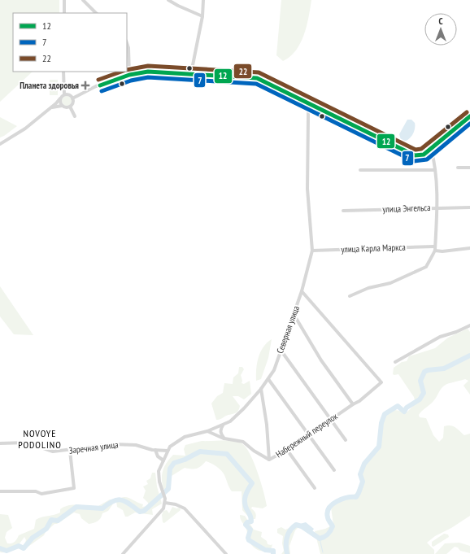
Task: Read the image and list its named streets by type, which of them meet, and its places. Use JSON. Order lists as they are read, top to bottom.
{
  "streets": {
    "street": [
      "улица Энгельса",
      "улица Карла Маркса",
      "Северная улица",
      "Набережный переулок",
      "Заречная улица"
    ]
  },
  "crossings": [
    ["улица Карла Маркса", "Северная улица"],
    ["Северная улица", "Набережный переулок"],
    ["Северная улица", "Заречная улица"]
  ],
  "districts": ["NOVOYE PODOLINO"],
  "places": {
    "health": ["Планета здоровья"]
  },
  "lines": ["transit line 22", "transit line 12", "transit line 7"],
  "legend": ["12", "7", "22"],
  "north": "top"
}
